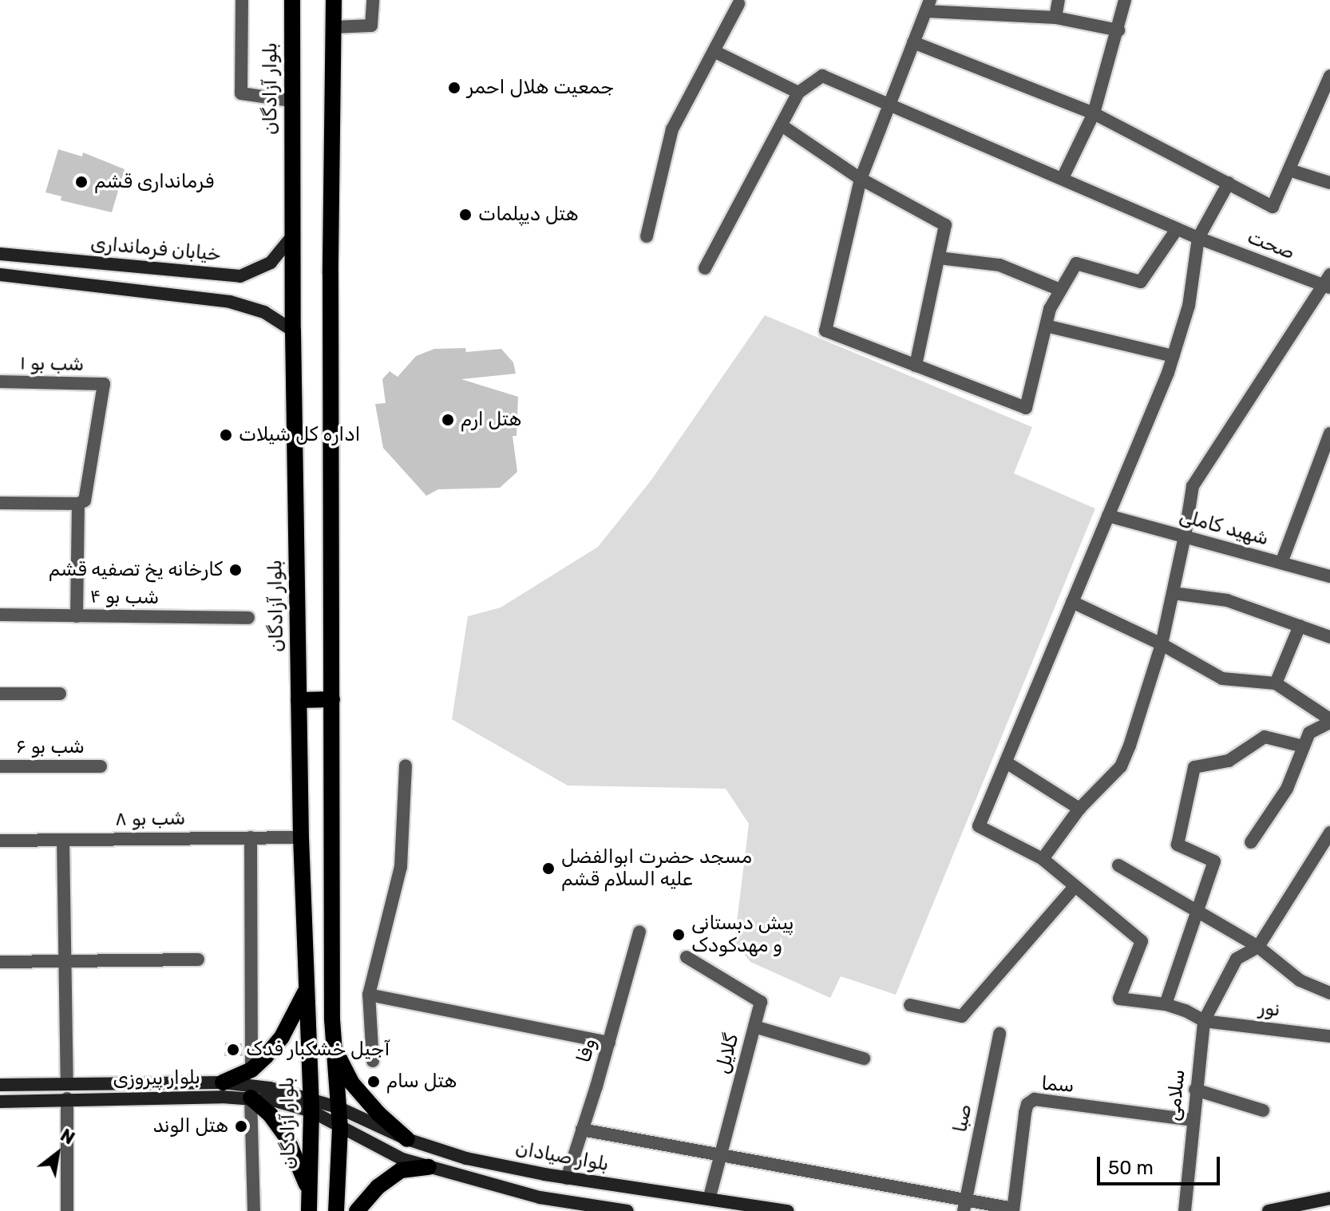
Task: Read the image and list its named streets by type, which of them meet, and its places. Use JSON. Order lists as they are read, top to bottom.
{
  "streets": {
    "main road": [
      "بلوار آزادگان",
      "خیابان فرمانداری",
      "بلوار پیروزی",
      "بلوار صیادان"
    ],
    "street": [
      "صحت",
      "شب بو ۱",
      "شهید کاملی",
      "شب بو ۴",
      "شب بو ۶",
      "شب بو ۸",
      "نور",
      "وفا",
      "گلایل",
      "سما",
      "سلامی",
      "صبا"
    ]
  },
  "crossings": [
    ["بلوار آزادگان", "خیابان فرمانداری"],
    ["بلوار آزادگان", "شب بو ۸"],
    ["بلوار آزادگان", "بلوار پیروزی"],
    ["بلوار آزادگان", "بلوار صیادان"],
    ["نور", "سلامی"],
    ["وفا", "بلوار صیادان"],
    ["گلایل", "بلوار صیادان"],
    ["بلوار پیروزی", "بلوار صیادان"],
    ["سما", "سلامی"]
  ],
  "places": [
    "جمعیت هلال احمر",
    "فرمانداری قشم",
    "هتل دیپلمات",
    "هتل ارم",
    "اداره کل شیلات",
    "کارخانه یخ تصفیه قشم",
    "مسجد حضرت ابوالفضل علیه السلام قشم",
    "پیش دبستانی و مهدکودک",
    "آجیل خشکبار فدک",
    "هتل سام",
    "هتل الوند"
  ],
  "scale_bar": "50 m",
  "north": "top right"
}
